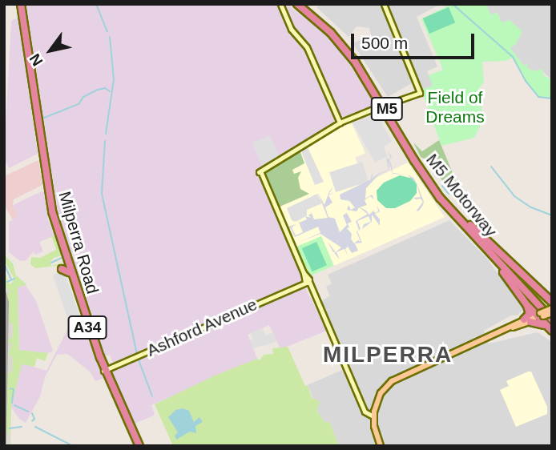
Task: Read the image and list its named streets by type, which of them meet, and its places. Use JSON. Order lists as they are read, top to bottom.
{
  "streets": {
    "highway": [
      "M5",
      "M5 Motorway",
      "Milperra Road",
      "A34"
    ],
    "main road": ["Ashford Avenue"]
  },
  "crossings": [
    ["Milperra Road", "Ashford Avenue"]
  ],
  "districts": ["MILPERRA"],
  "parks": ["Field of Dreams"],
  "scale_bar": "500 m",
  "north": "bottom left"
}
